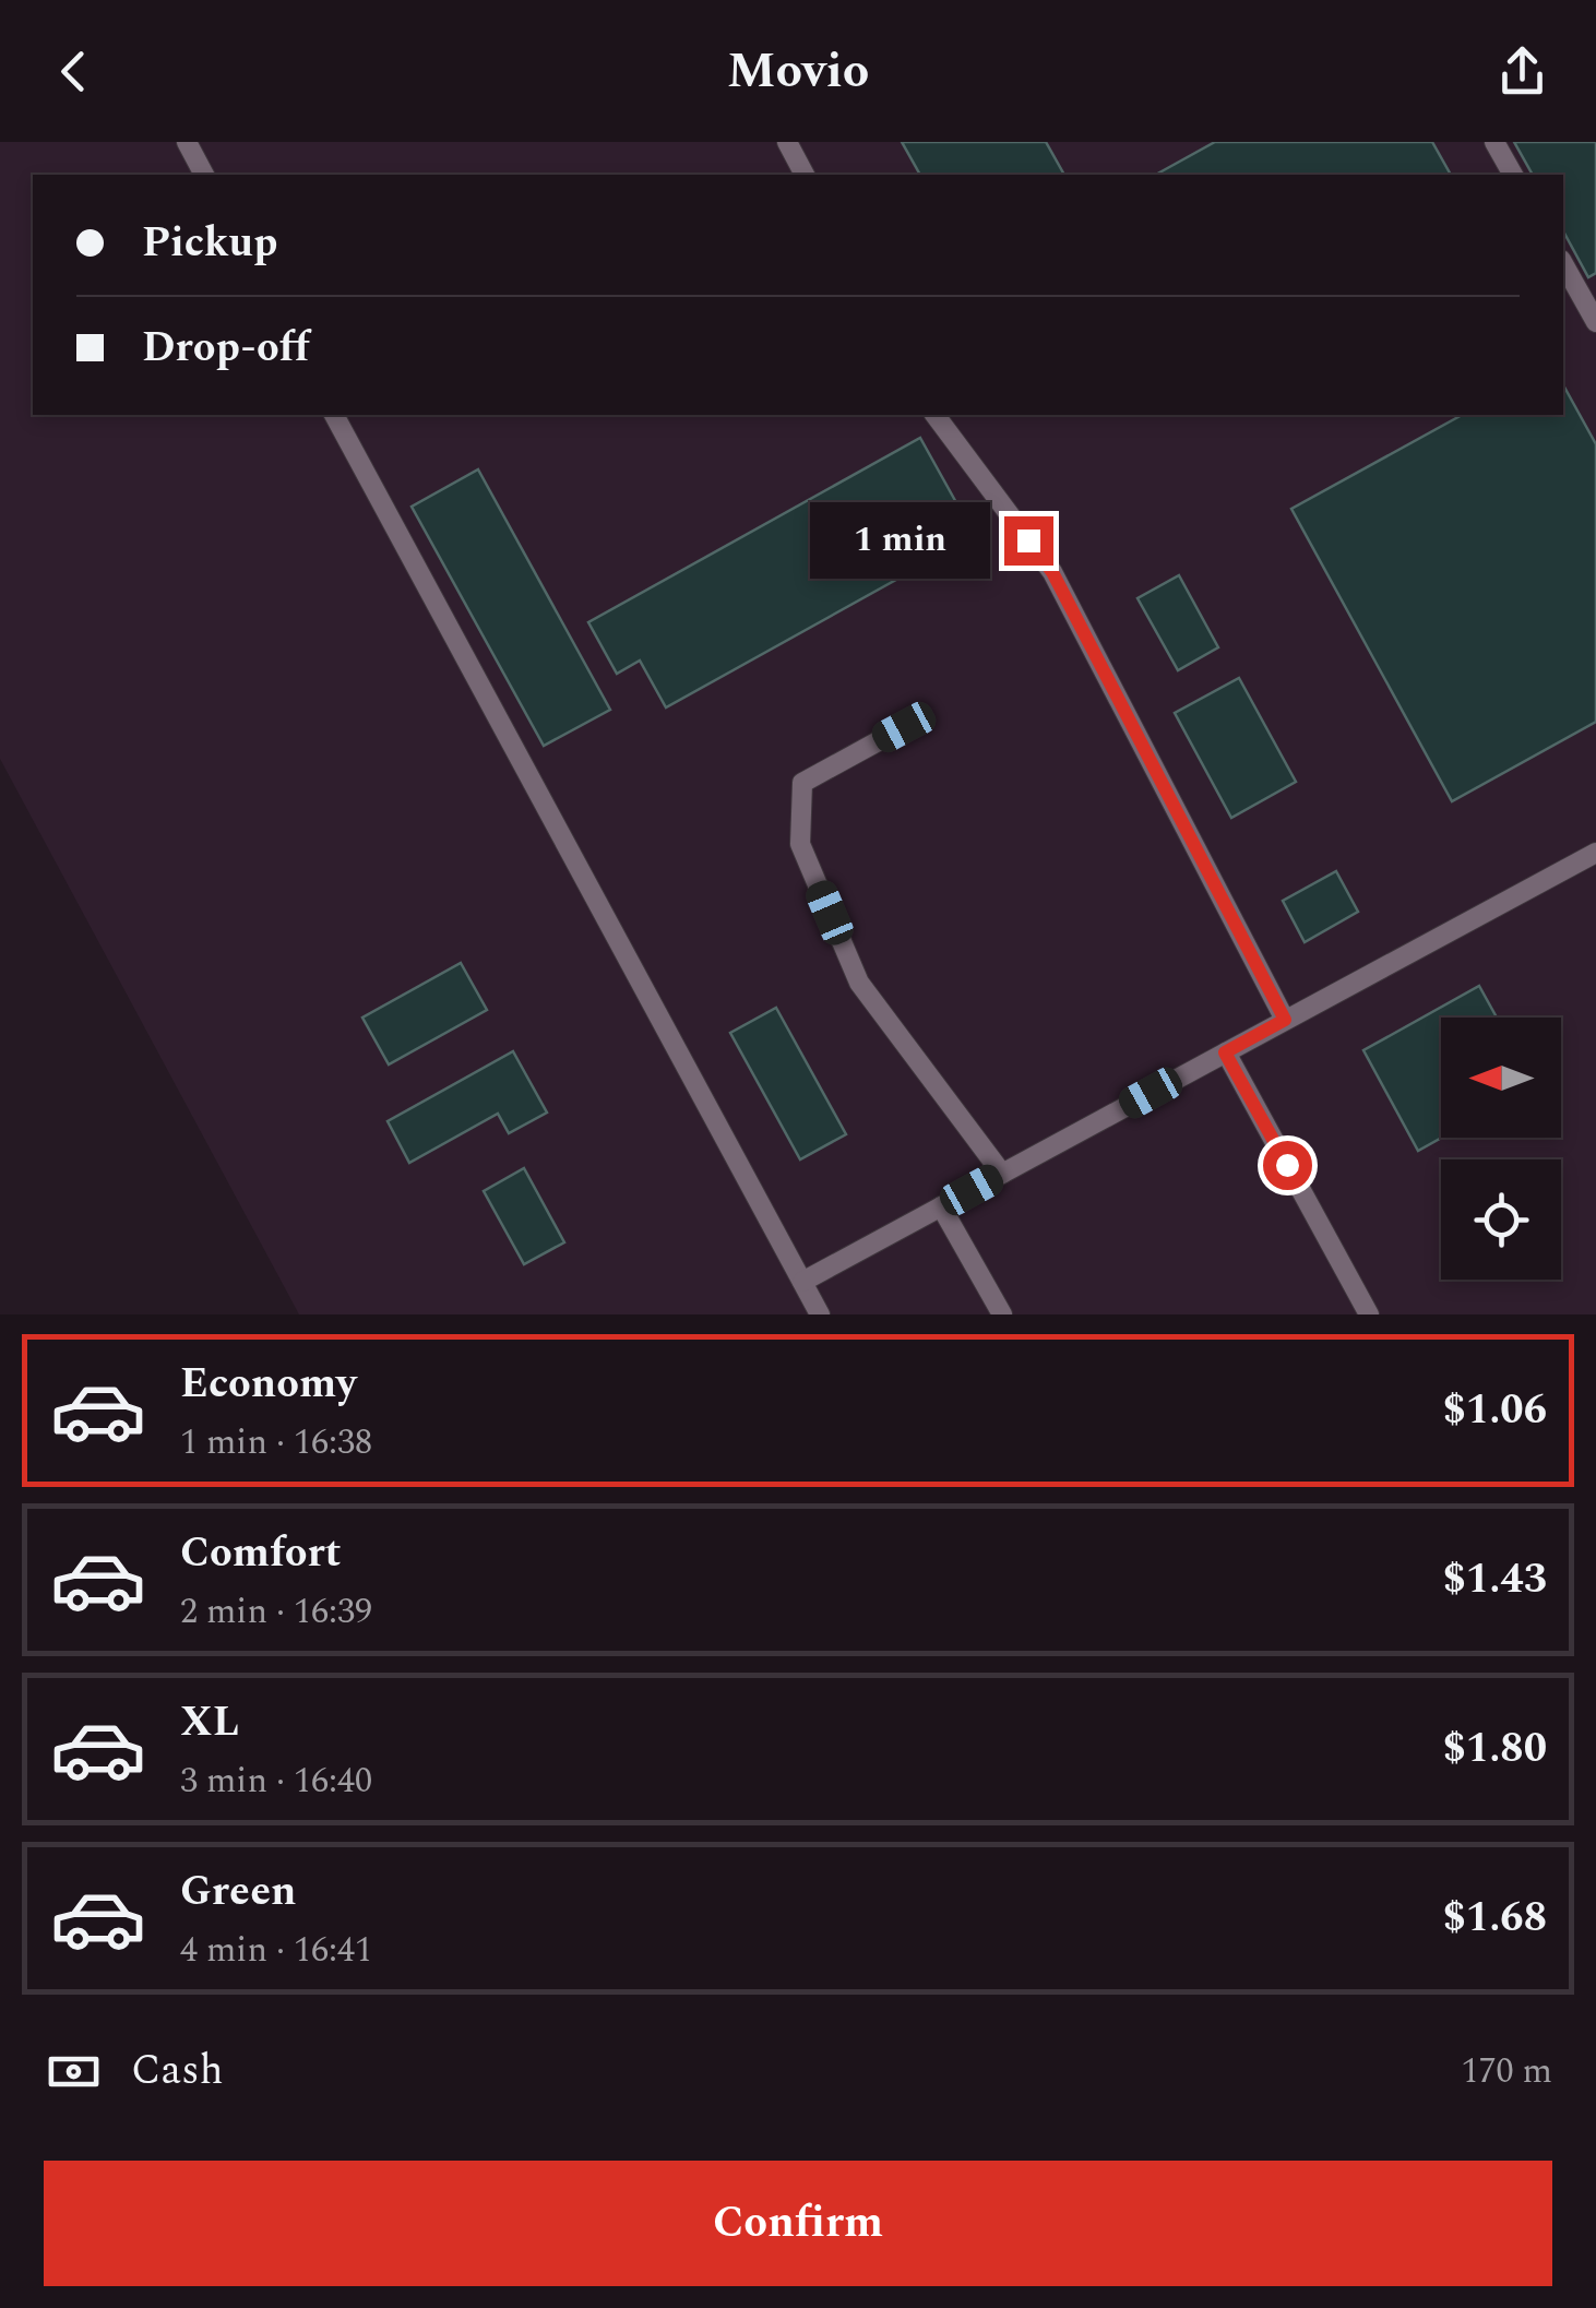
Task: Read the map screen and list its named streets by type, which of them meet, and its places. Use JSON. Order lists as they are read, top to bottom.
{
  "north": "left",
  "page": {
    "header": "Movio",
    "banner": ["Pickup", "Drop-off"],
    "bubble": "1 min",
    "list": [
      {
        "name": "Economy",
        "note": "1 min · 16:38",
        "value": "$1.06"
      },
      {
        "name": "Comfort",
        "note": "2 min · 16:39",
        "value": "$1.43"
      },
      {
        "name": "XL",
        "note": "3 min · 16:40",
        "value": "$1.80"
      },
      {
        "name": "Green",
        "note": "4 min · 16:41",
        "value": "$1.68"
      }
    ],
    "pay": ["Cash", "170 m"],
    "buttons": "Confirm"
  }
}
